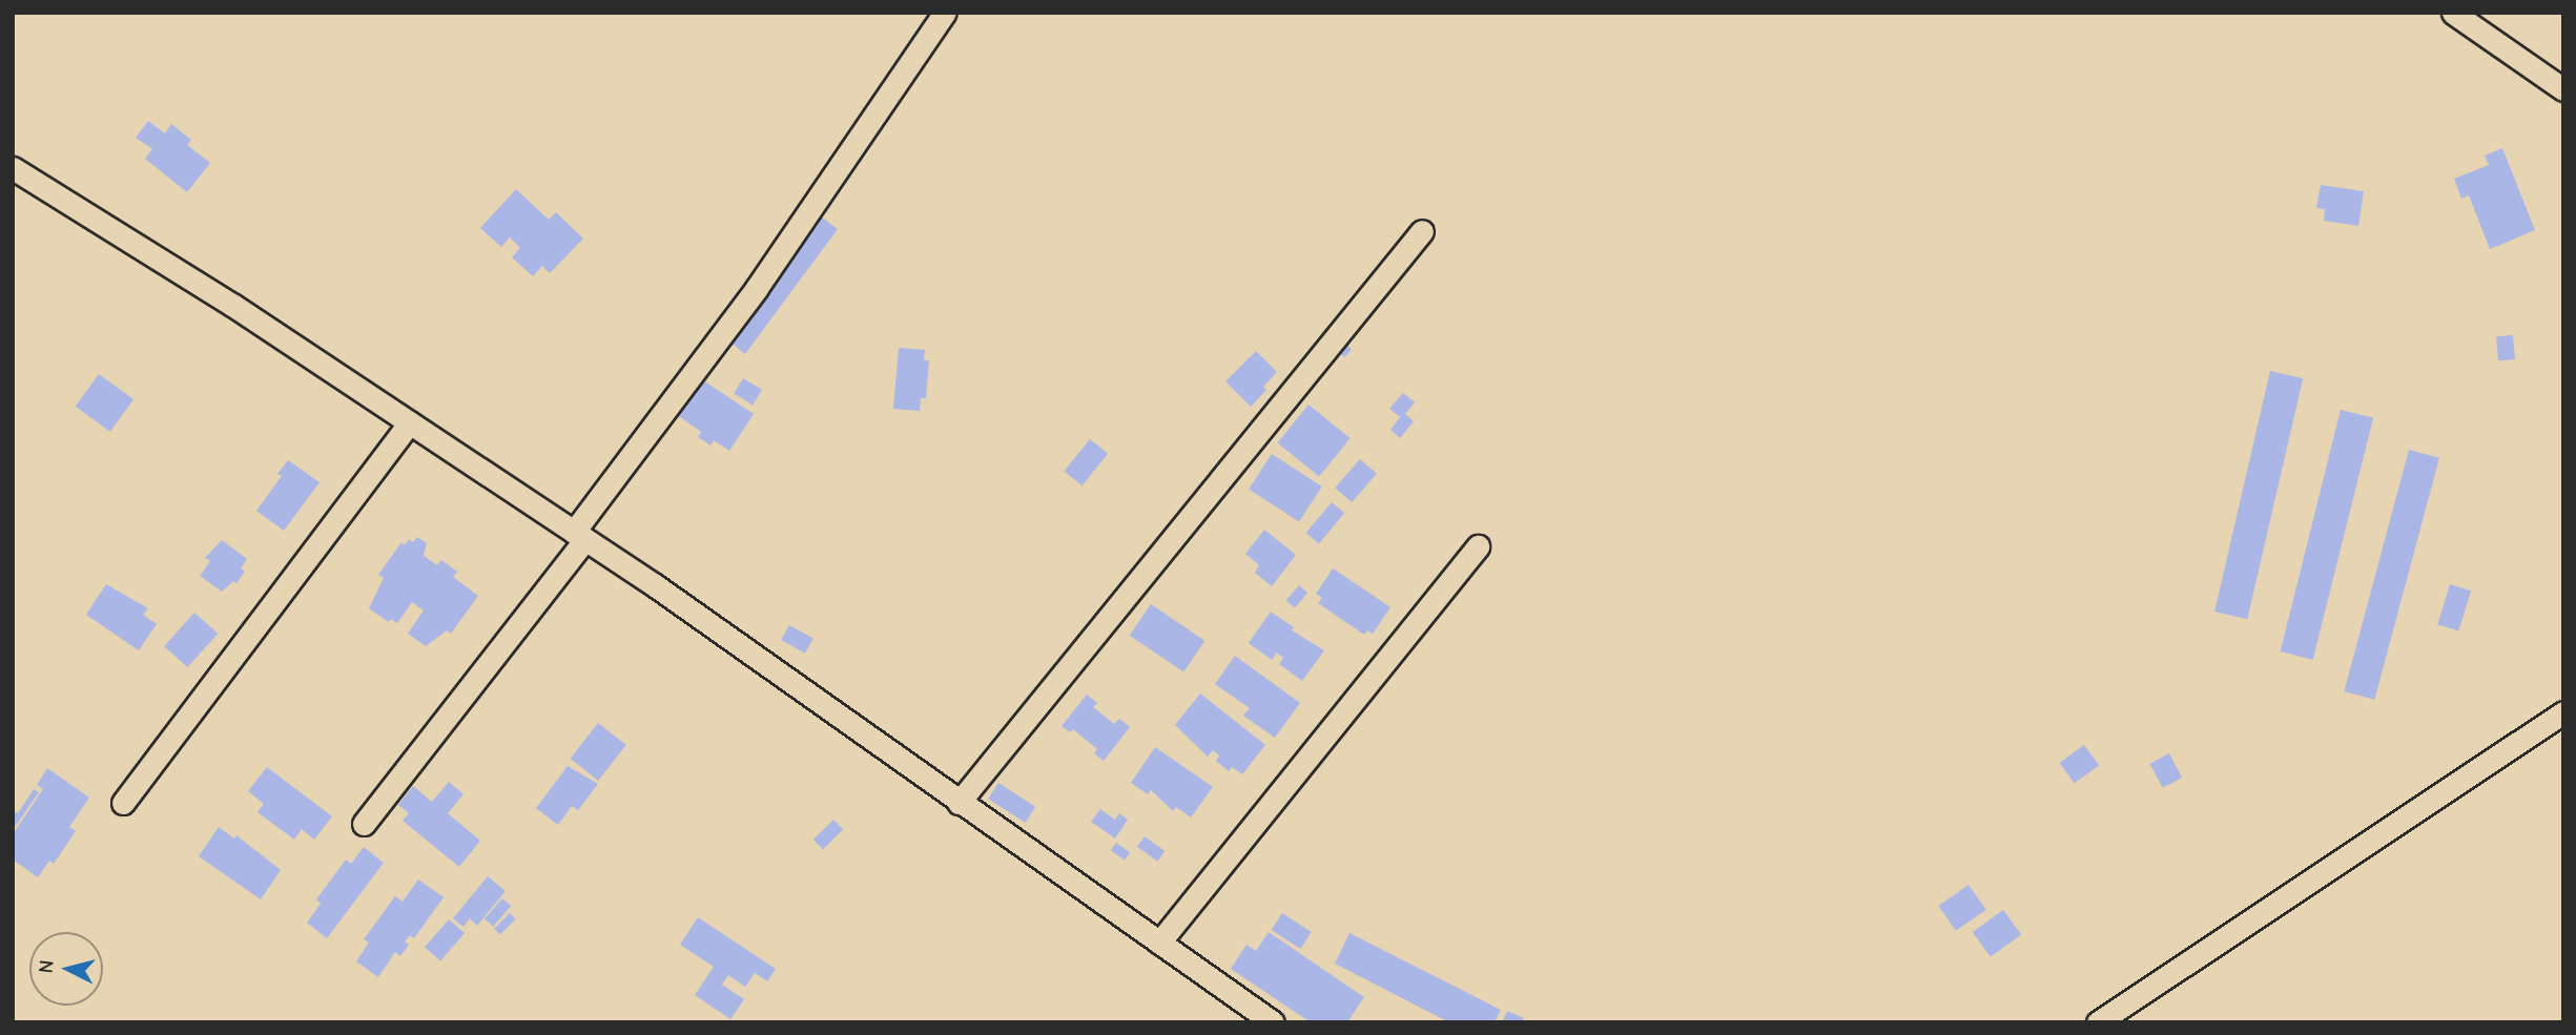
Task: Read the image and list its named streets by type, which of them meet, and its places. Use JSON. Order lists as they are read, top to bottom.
{
  "north": "left"
}
